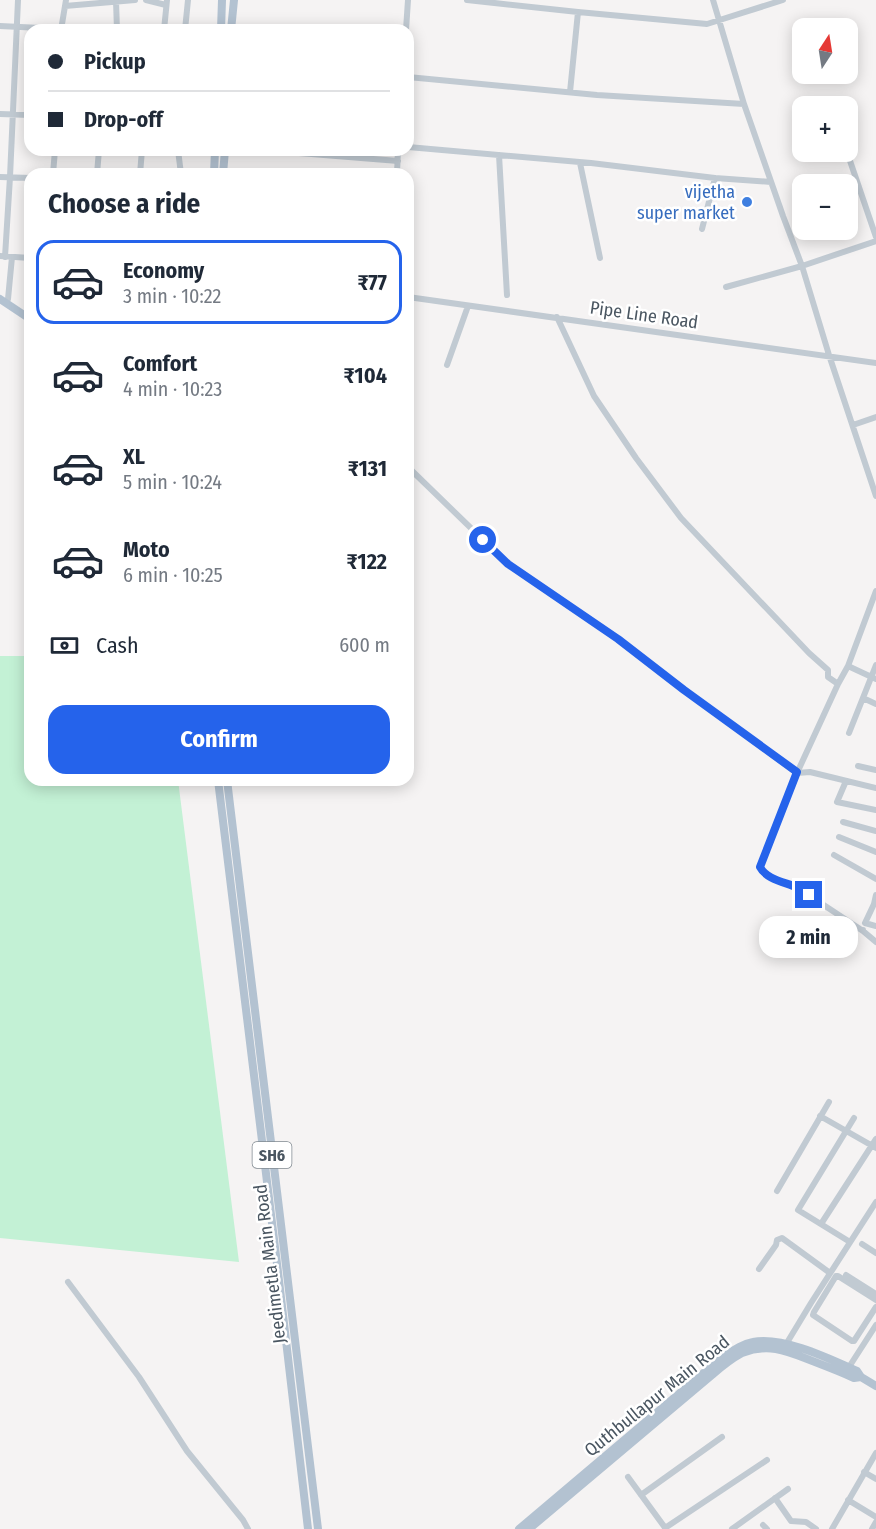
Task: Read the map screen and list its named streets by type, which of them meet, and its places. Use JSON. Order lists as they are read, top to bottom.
{
  "streets": {
    "main road": ["SH6", "Jeedimetla Main Road", "Quthbullapur Main Road"],
    "street": ["Pipe Line Road"]
  },
  "places": ["vijetha super market"],
  "north": "top",
  "page": {
    "map_buttons": ["+", "−"],
    "banner": ["Pickup", "Drop-off"],
    "heading": "Choose a ride",
    "list": [
      {
        "name": "Economy",
        "note": "3 min · 10:22",
        "value": "₹77"
      },
      {
        "name": "Comfort",
        "note": "4 min · 10:23",
        "value": "₹104"
      },
      {
        "name": "XL",
        "note": "5 min · 10:24",
        "value": "₹131"
      },
      {
        "name": "Moto",
        "note": "6 min · 10:25",
        "value": "₹122"
      }
    ],
    "pay": ["Cash", "600 m"],
    "buttons": "Confirm",
    "bubble": "2 min"
  }
}
